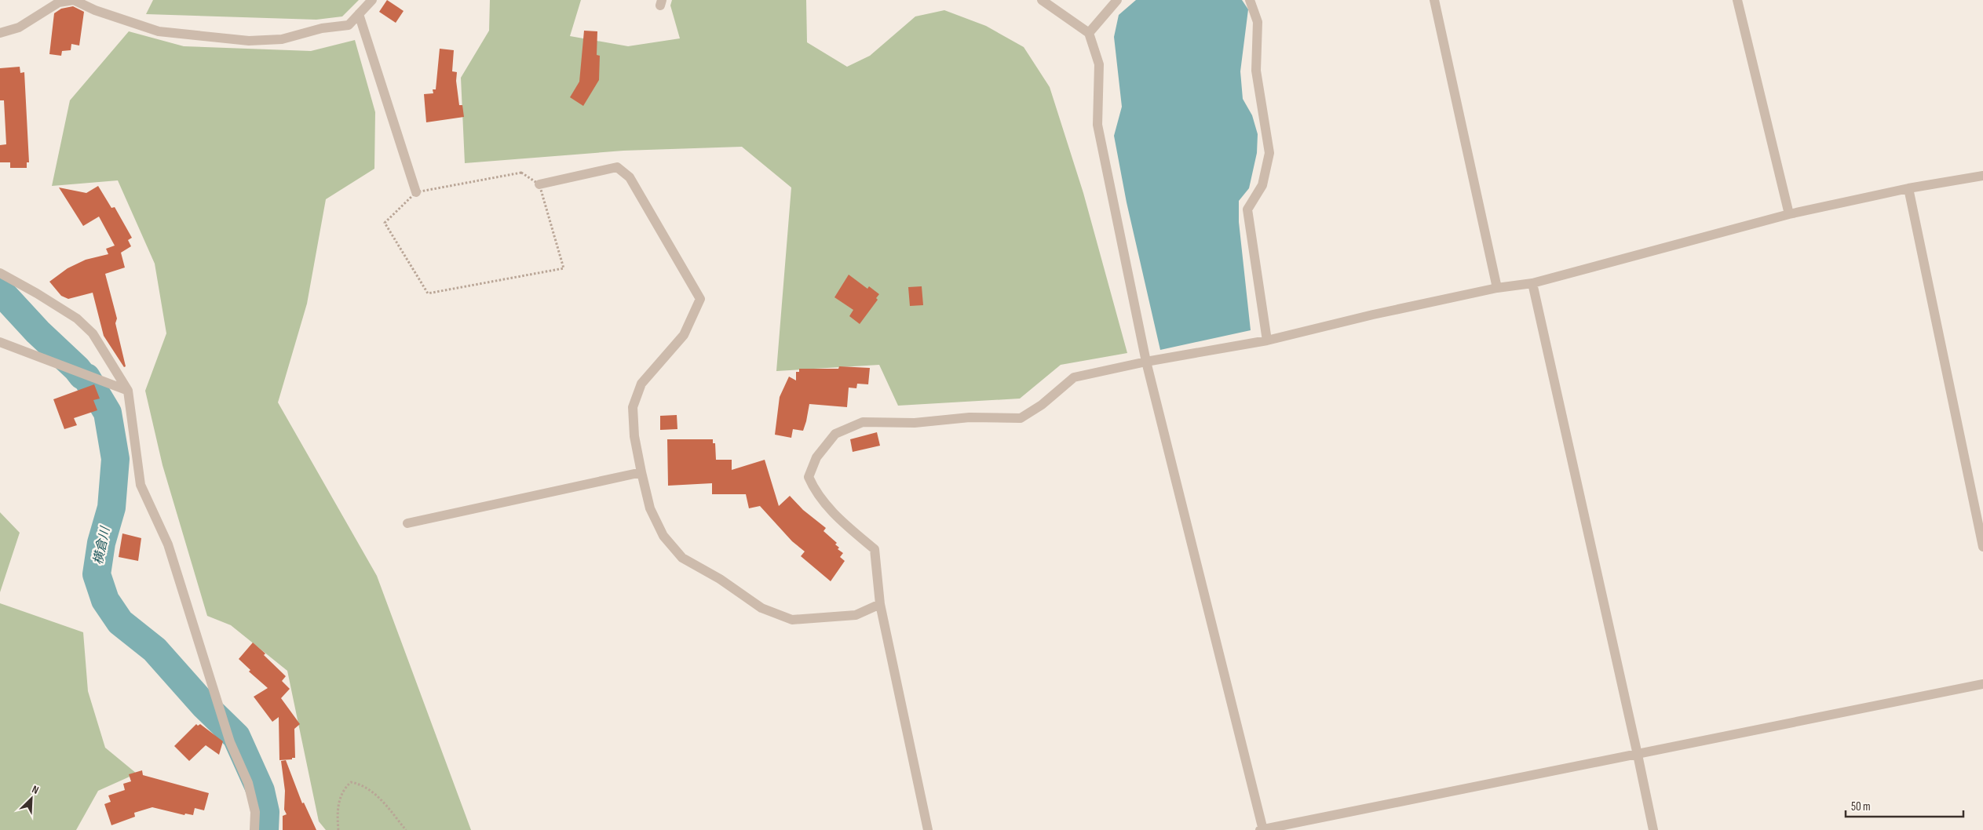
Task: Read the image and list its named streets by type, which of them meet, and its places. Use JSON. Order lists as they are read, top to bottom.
{
  "water": ["横倉川"],
  "scale_bar": "50 m",
  "north": "top right"
}
